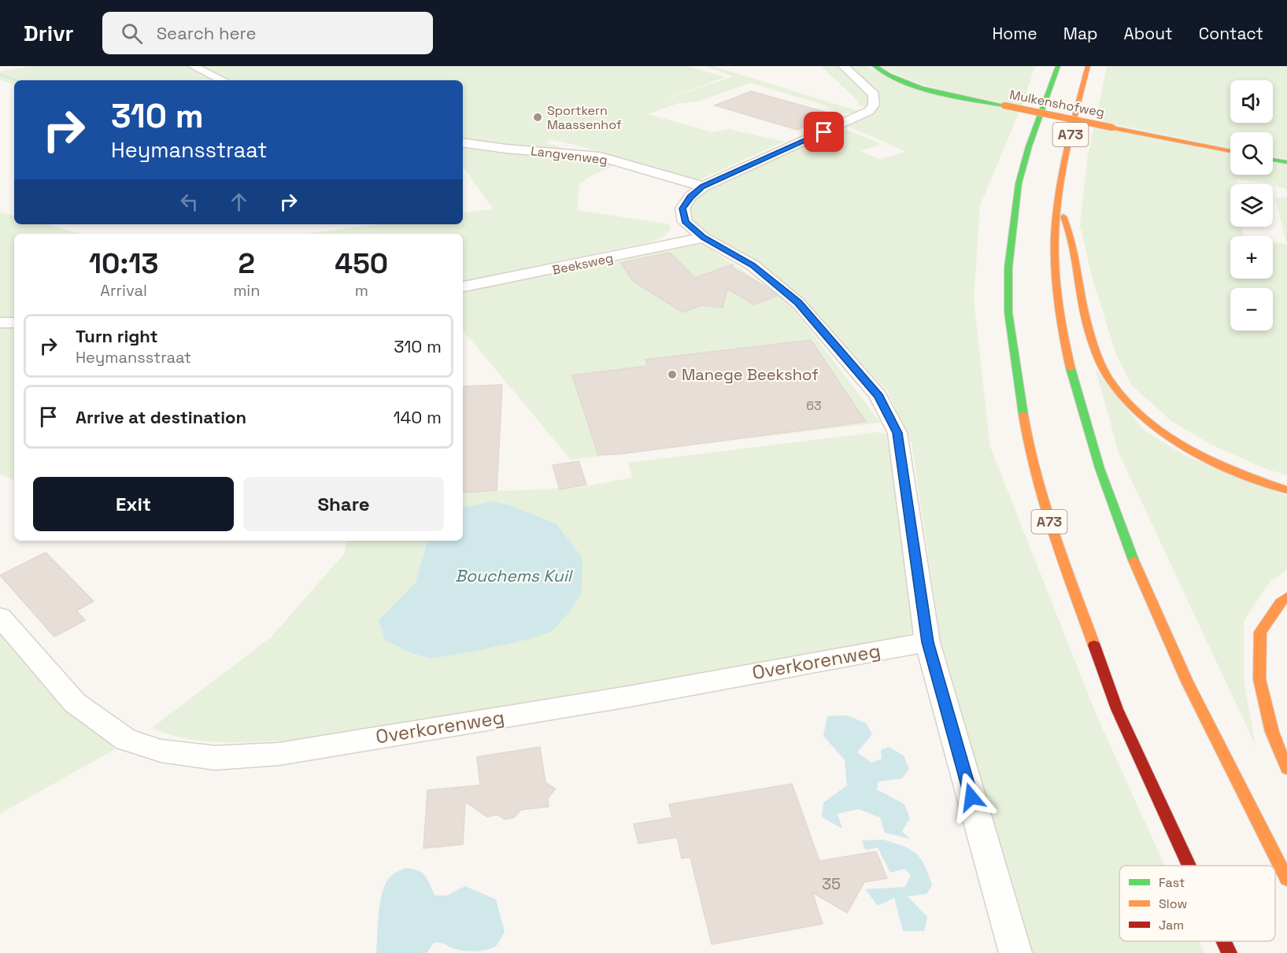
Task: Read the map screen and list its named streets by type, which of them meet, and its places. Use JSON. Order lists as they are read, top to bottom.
{
  "streets": {
    "main road": ["Mulkenshofweg", "A73"],
    "street": ["Langvenweg", "Beeksweg", "Overkorenweg"]
  },
  "water": ["Bouchems Kuil"],
  "places": ["Sportkern Maassenhof", "Manege Beekshof"],
  "house_numbers": ["63", "35"],
  "legend": ["Fast", "Slow", "Jam"],
  "page": {
    "header": "Drivr",
    "search": "Search here",
    "nav": [
      "Home",
      "Map",
      "About",
      "Contact"
    ],
    "map_buttons": ["+", "−"],
    "turn": ["310 m", "Heymansstraat"],
    "eta": [
      "10:13",
      "Arrival",
      "2",
      "min",
      "450",
      "m"
    ],
    "list": [
      {
        "name": "Turn right",
        "note": "Heymansstraat",
        "value": "310 m"
      },
      {
        "name": "Arrive at destination",
        "value": "140 m"
      }
    ],
    "buttons": ["Exit", "Share"]
  }
}
